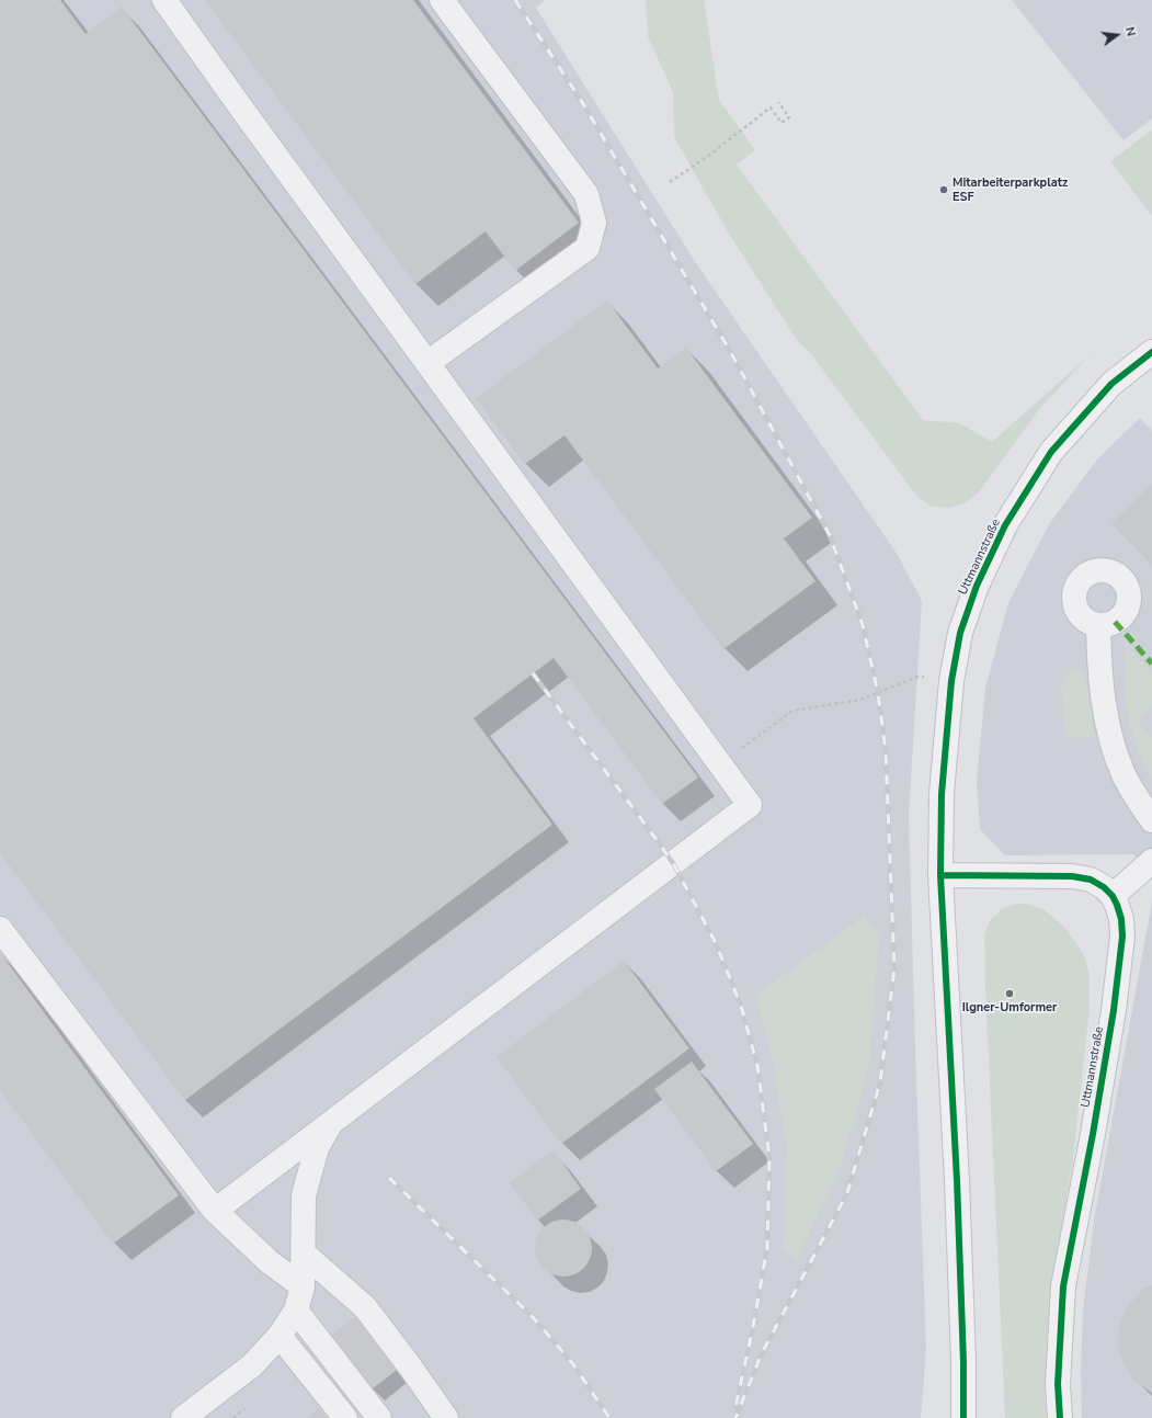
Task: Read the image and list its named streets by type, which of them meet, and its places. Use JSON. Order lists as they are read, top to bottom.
{
  "streets": {
    "street": ["Uttmannstraße"]
  },
  "places": ["Mitarbeiterparkplatz ESF", "Ilgner-Umformer"],
  "north": "right"
}
